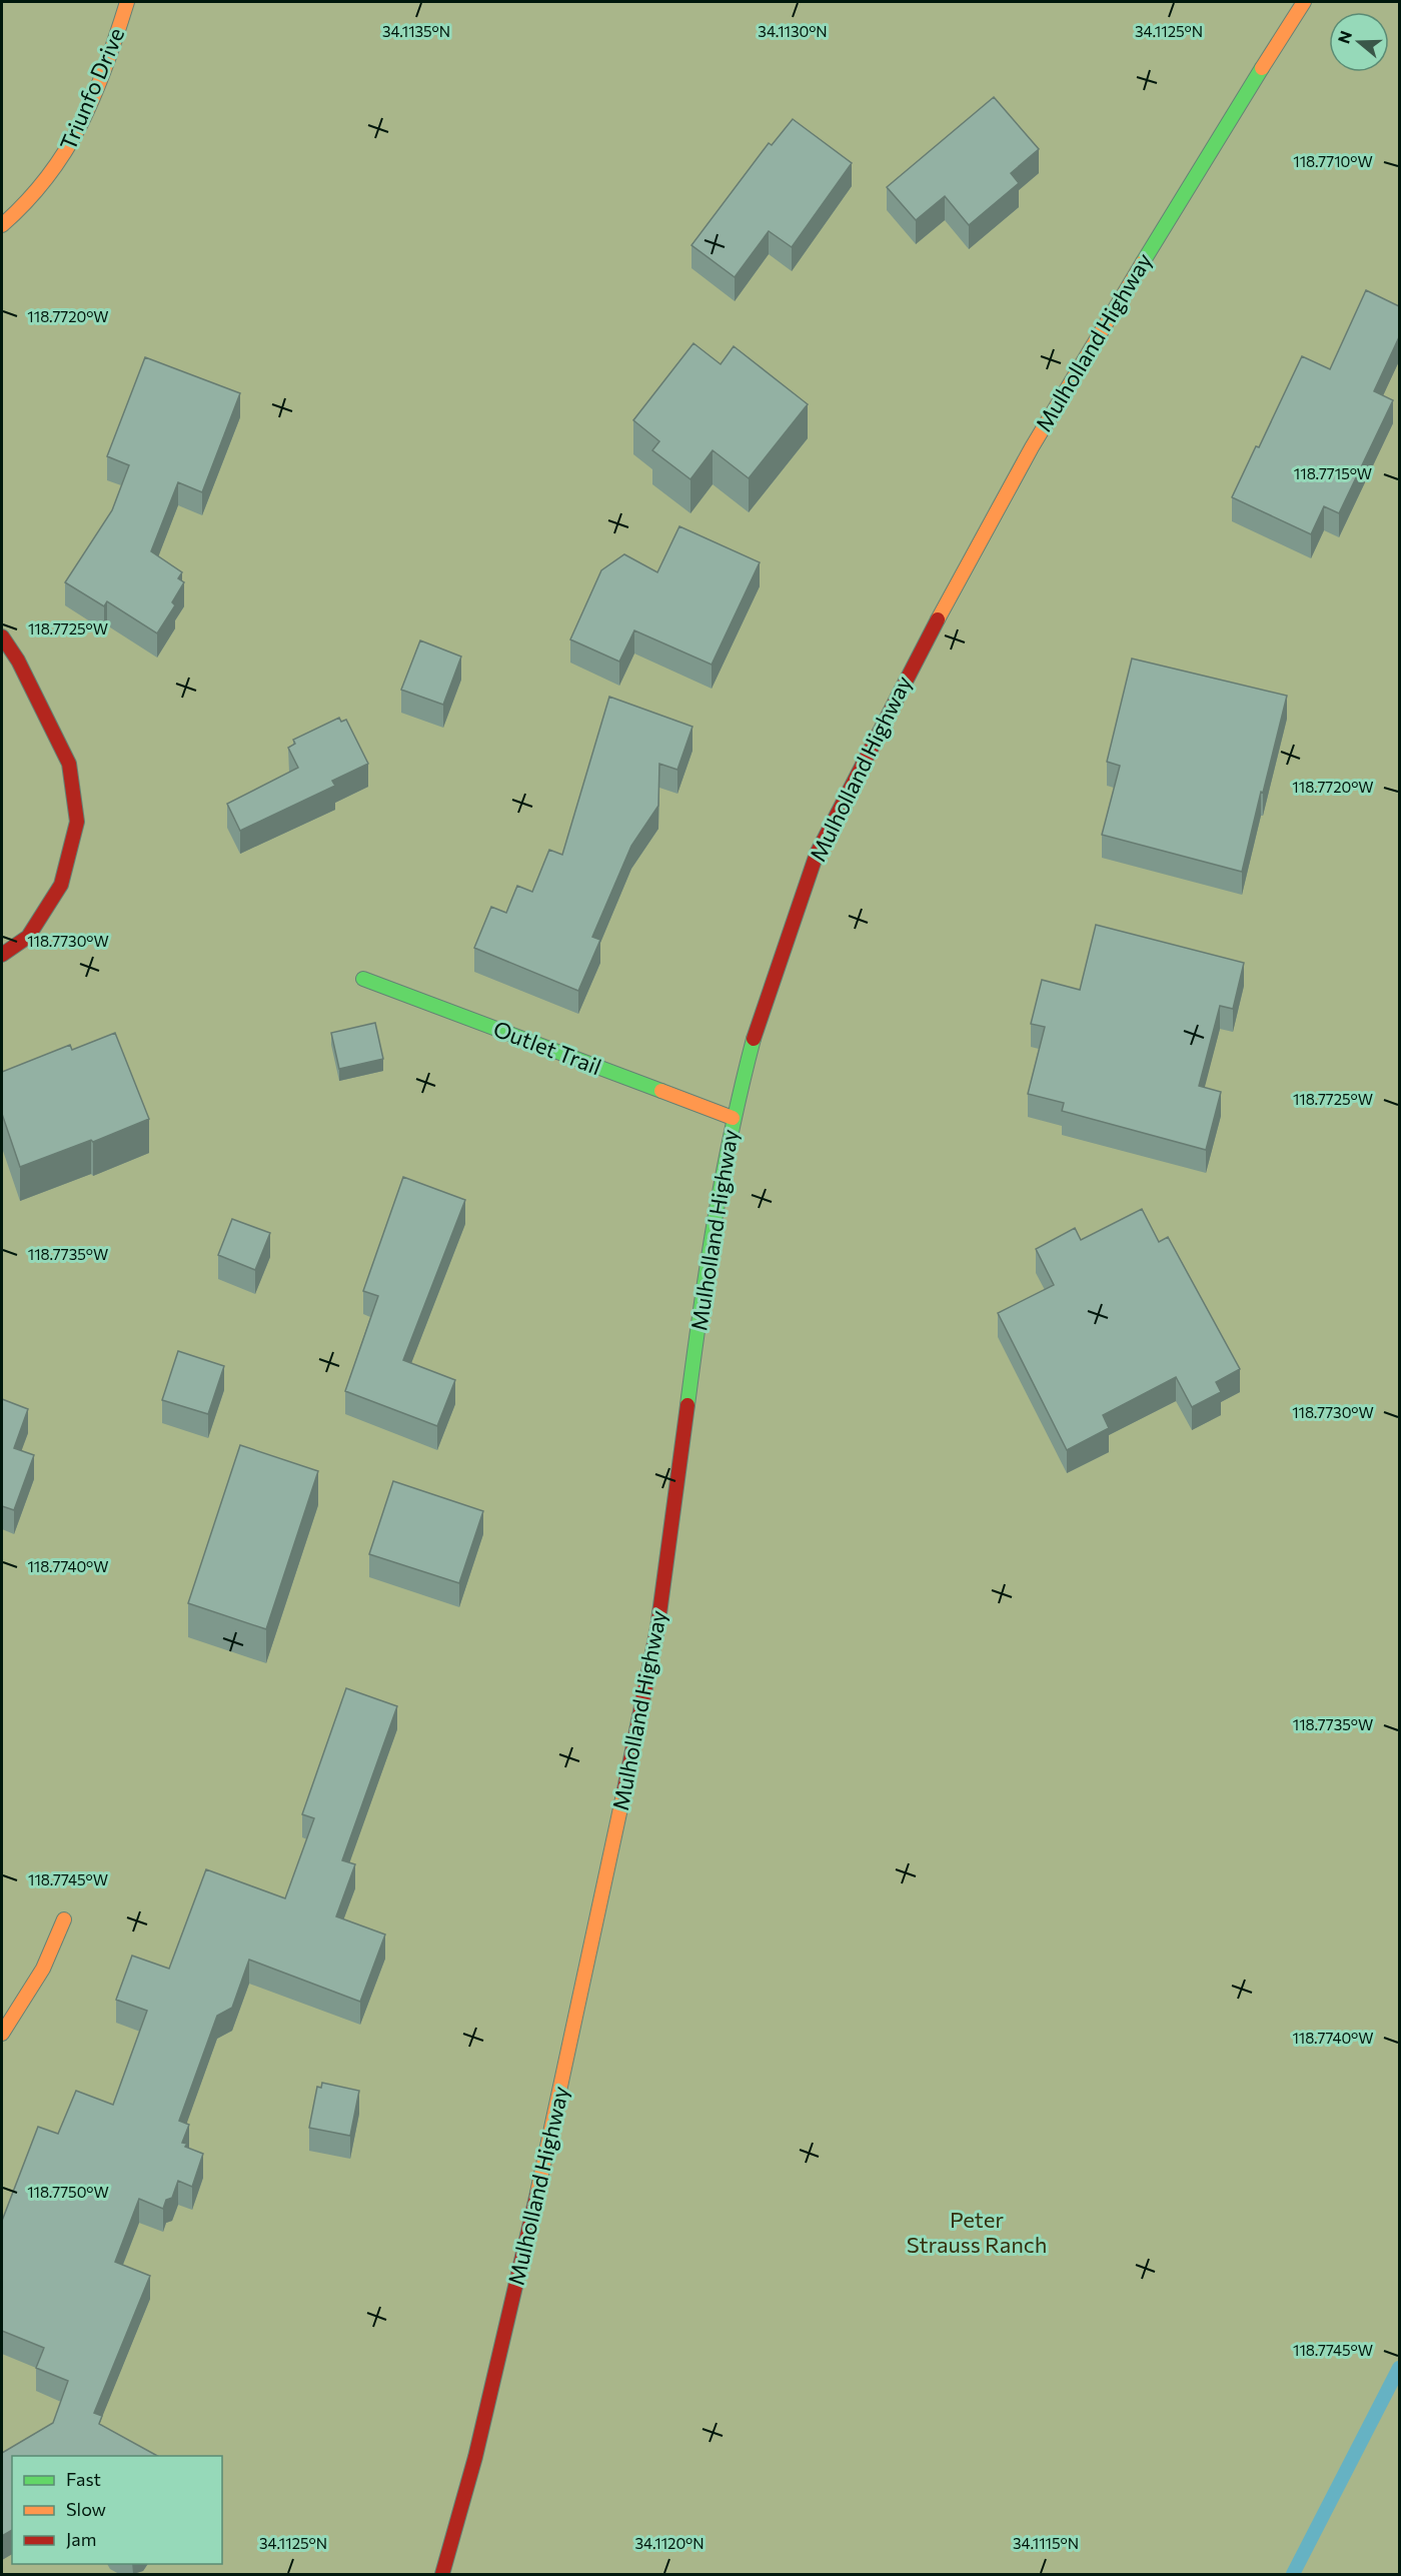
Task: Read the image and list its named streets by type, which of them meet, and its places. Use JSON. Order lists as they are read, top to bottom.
{
  "streets": {
    "main road": ["Triunfo Drive", "Mulholland Highway", "Outlet Trail"]
  },
  "crossings": [
    ["Mulholland Highway", "Outlet Trail"]
  ],
  "parks": ["Peter Strauss Ranch"],
  "legend": ["Fast", "Slow", "Jam"],
  "north": "left",
  "coordinates": [
    "34.1135°N",
    "34.1130°N",
    "34.1125°N",
    "118.7710°W",
    "118.7720°W",
    "118.7715°W",
    "118.7725°W",
    "118.7730°W",
    "118.7735°W",
    "118.7740°W",
    "118.7745°W",
    "118.7750°W",
    "34.1120°N",
    "34.1115°N"
  ]
}
